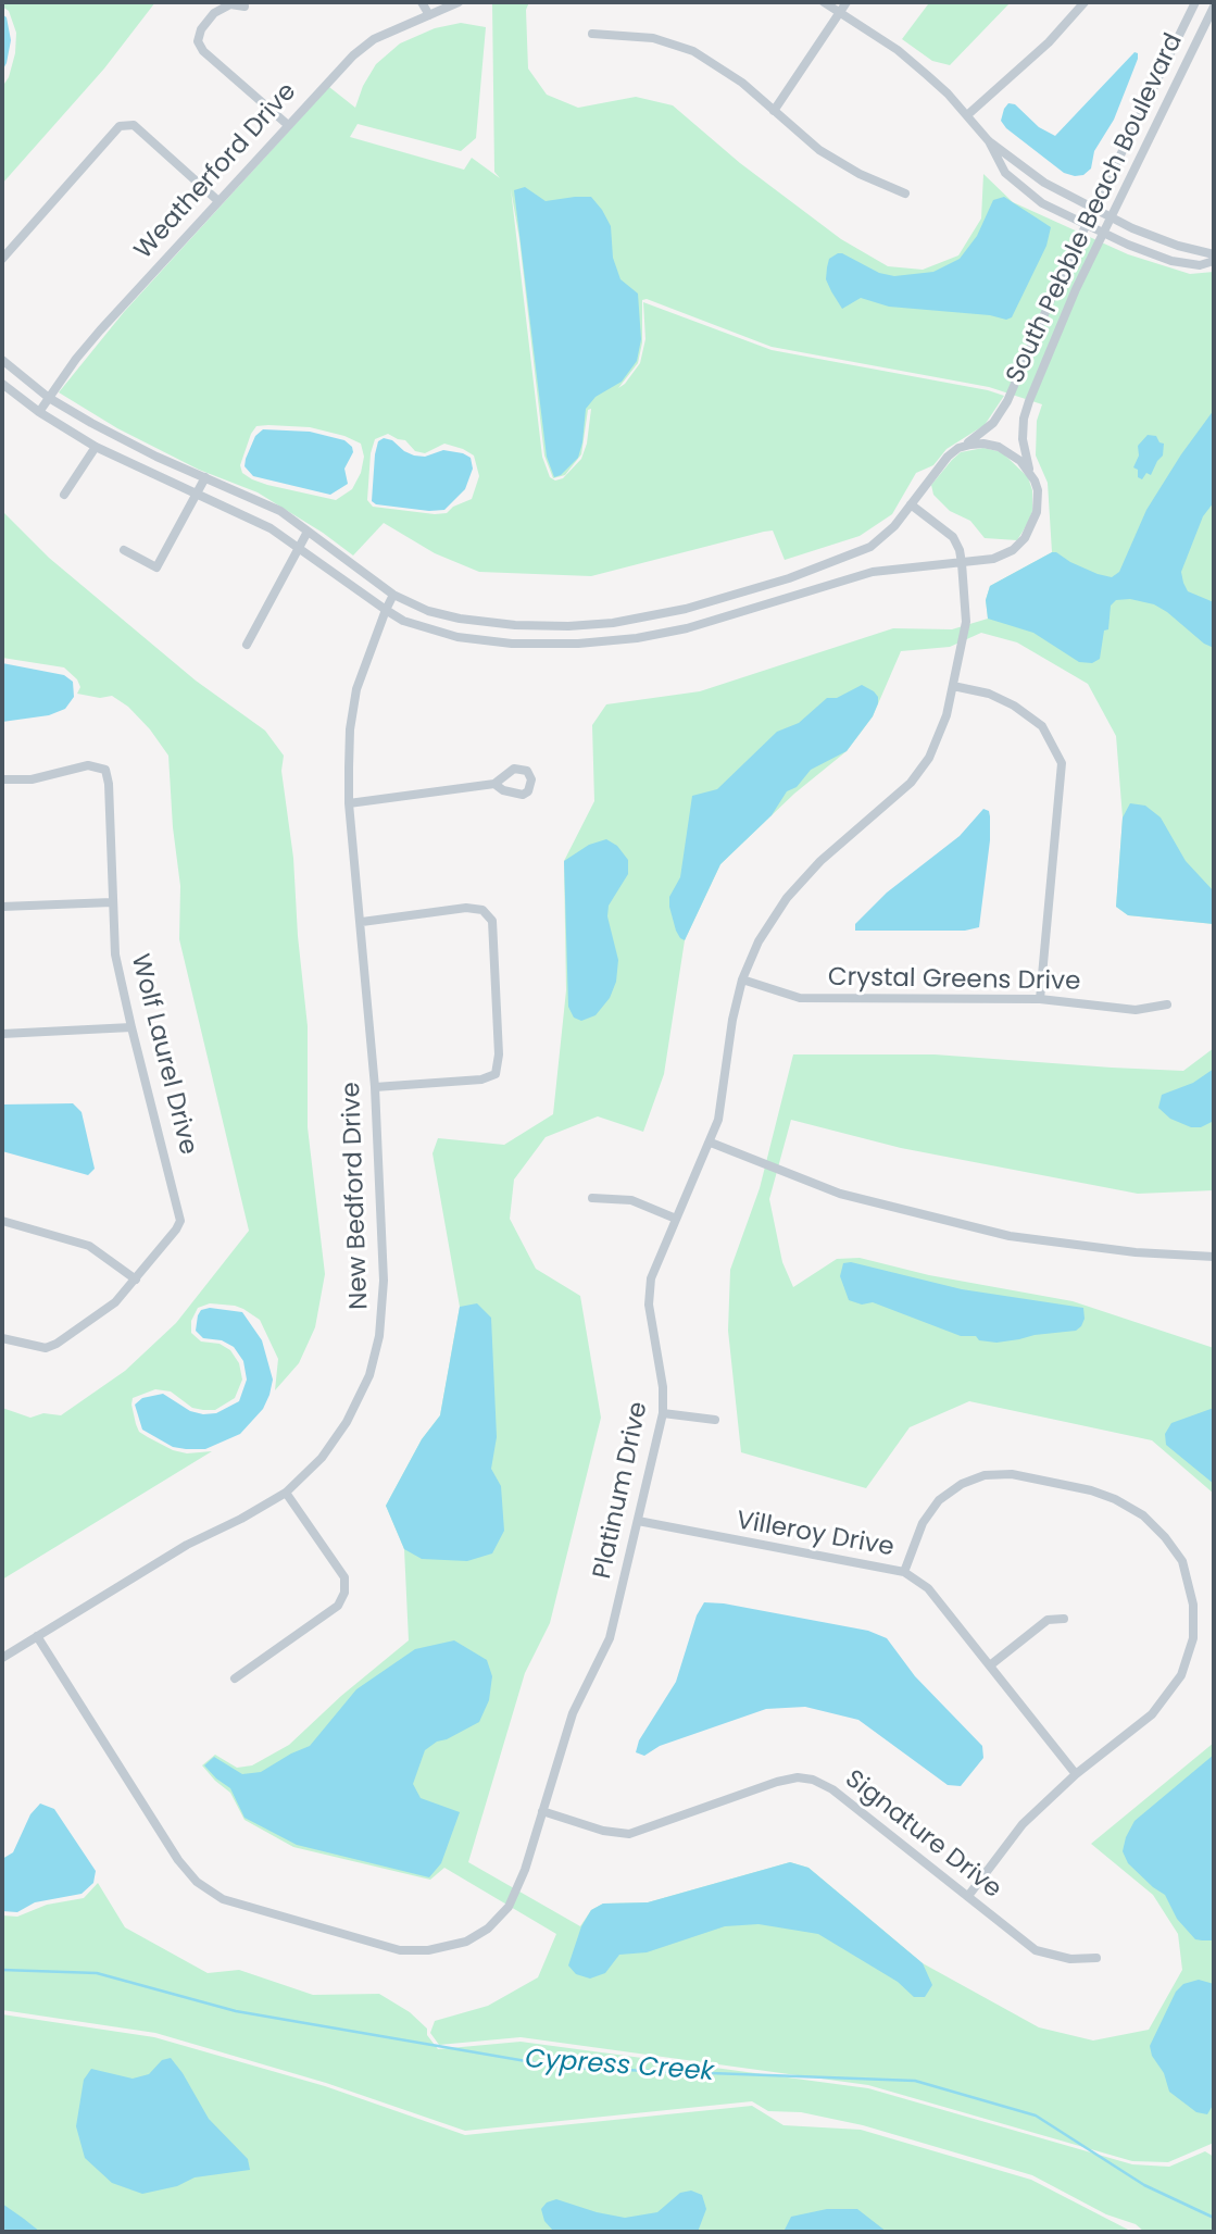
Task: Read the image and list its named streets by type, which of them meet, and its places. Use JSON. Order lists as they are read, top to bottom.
{
  "streets": {
    "street": [
      "Weatherford Drive",
      "South Pebble Beach Boulevard",
      "Crystal Greens Drive",
      "Wolf Laurel Drive",
      "New Bedford Drive",
      "Platinum Drive",
      "Villeroy Drive",
      "Signature Drive"
    ]
  },
  "crossings": [
    ["Weatherford Drive", "South Pebble Beach Boulevard"],
    ["South Pebble Beach Boulevard", "New Bedford Drive"],
    ["South Pebble Beach Boulevard", "Platinum Drive"],
    ["Crystal Greens Drive", "Platinum Drive"],
    ["New Bedford Drive", "Platinum Drive"],
    ["Platinum Drive", "Villeroy Drive"],
    ["Platinum Drive", "Signature Drive"]
  ],
  "water": ["Cypress Creek"]
}
